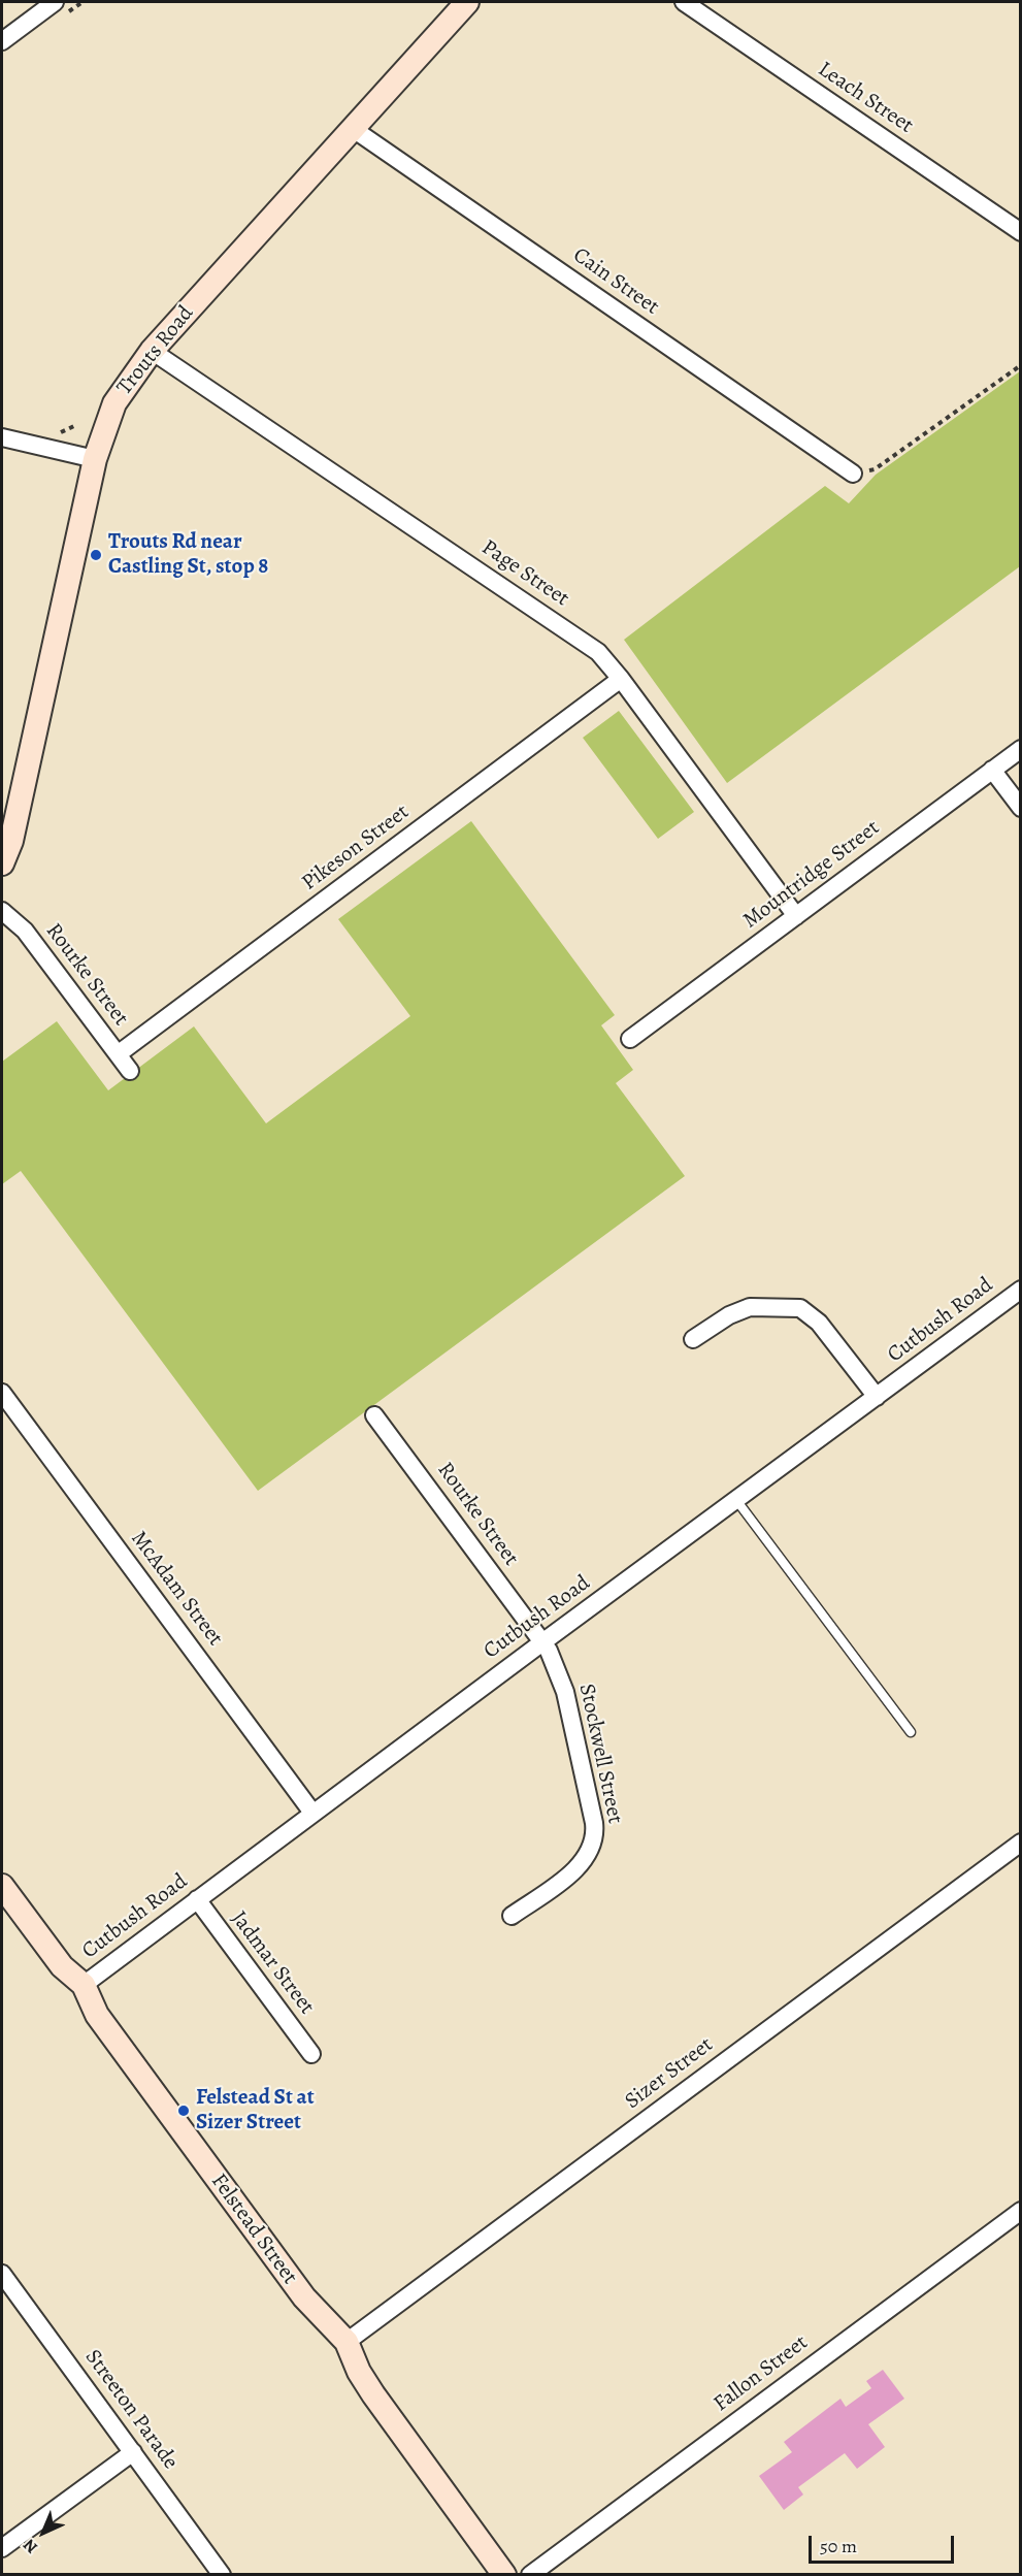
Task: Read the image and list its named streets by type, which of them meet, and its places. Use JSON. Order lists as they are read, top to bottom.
{
  "streets": {
    "street": [
      "Leach Street",
      "Cain Street",
      "Trouts Road",
      "Page Street",
      "Pikeson Street",
      "Mountridge Street",
      "Rourke Street",
      "Cutbush Road",
      "McAdam Street",
      "Stockwell Street",
      "Jadmar Street",
      "Sizer Street",
      "Felstead Street",
      "Fallon Street",
      "Streeton Parade"
    ]
  },
  "crossings": [
    ["Cain Street", "Trouts Road"],
    ["Trouts Road", "Page Street"],
    ["Page Street", "Pikeson Street"],
    ["Page Street", "Mountridge Street"],
    ["Pikeson Street", "Rourke Street"],
    ["Rourke Street", "Cutbush Road"],
    ["Rourke Street", "Stockwell Street"],
    ["Cutbush Road", "McAdam Street"],
    ["Cutbush Road", "Stockwell Street"],
    ["Cutbush Road", "Jadmar Street"],
    ["Cutbush Road", "Felstead Street"],
    ["Sizer Street", "Felstead Street"]
  ],
  "places": ["Trouts Rd near Castling St, stop 8", "Felstead St at Sizer Street"],
  "scale_bar": "50 m",
  "north": "bottom left"
}
